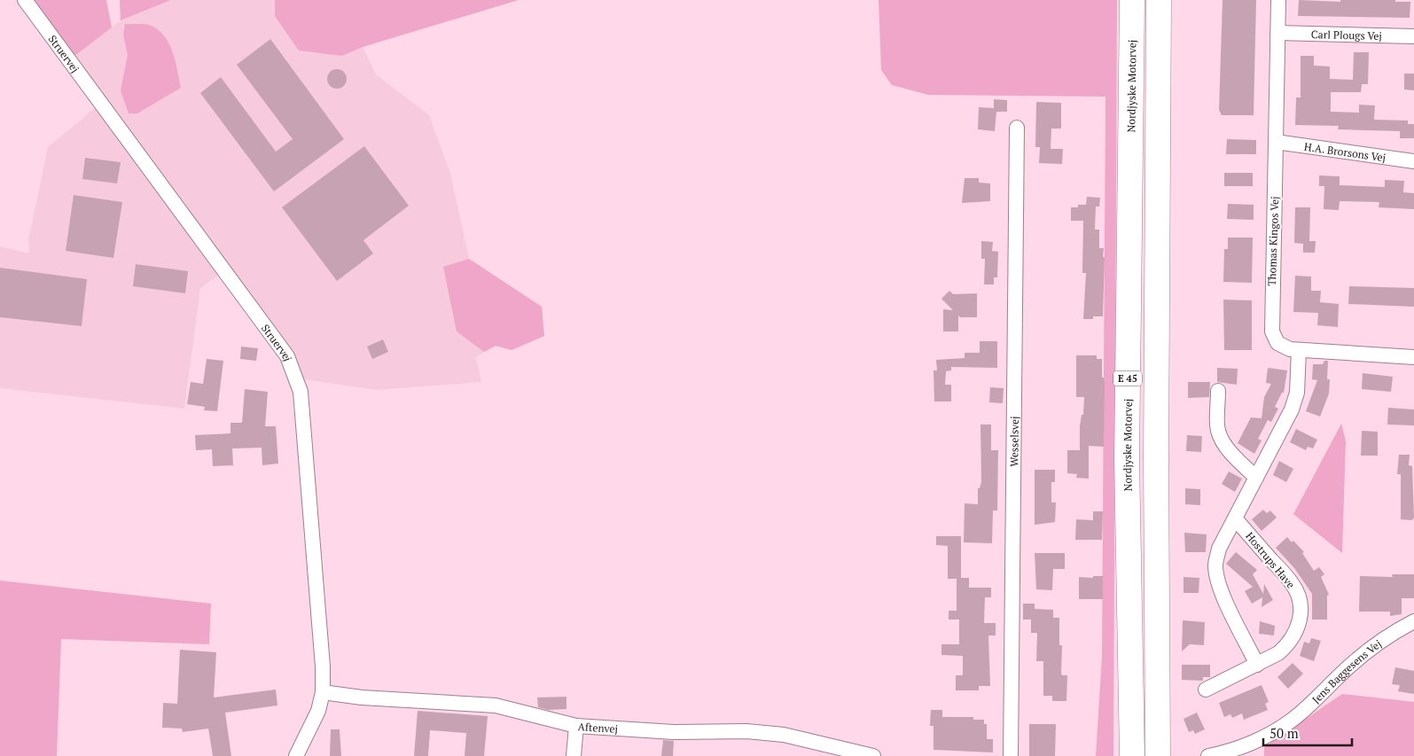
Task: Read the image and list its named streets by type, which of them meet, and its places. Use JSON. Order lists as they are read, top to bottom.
{
  "streets": {
    "highway": ["Nordjyske Motorvej", "E 45"],
    "street": [
      "Carl Plougs Vej",
      "Struervej",
      "H.A. Brorsons Vej",
      "Thomas Kingos Vej",
      "Wesselsvej",
      "Hostrups Have",
      "Jens Baggesens Vej",
      "Aftenvej"
    ]
  },
  "crossings": [
    ["Carl Plougs Vej", "Thomas Kingos Vej"],
    ["Struervej", "Aftenvej"],
    ["H.A. Brorsons Vej", "Thomas Kingos Vej"],
    ["Thomas Kingos Vej", "Hostrups Have"]
  ],
  "scale_bar": "50 m"
}
